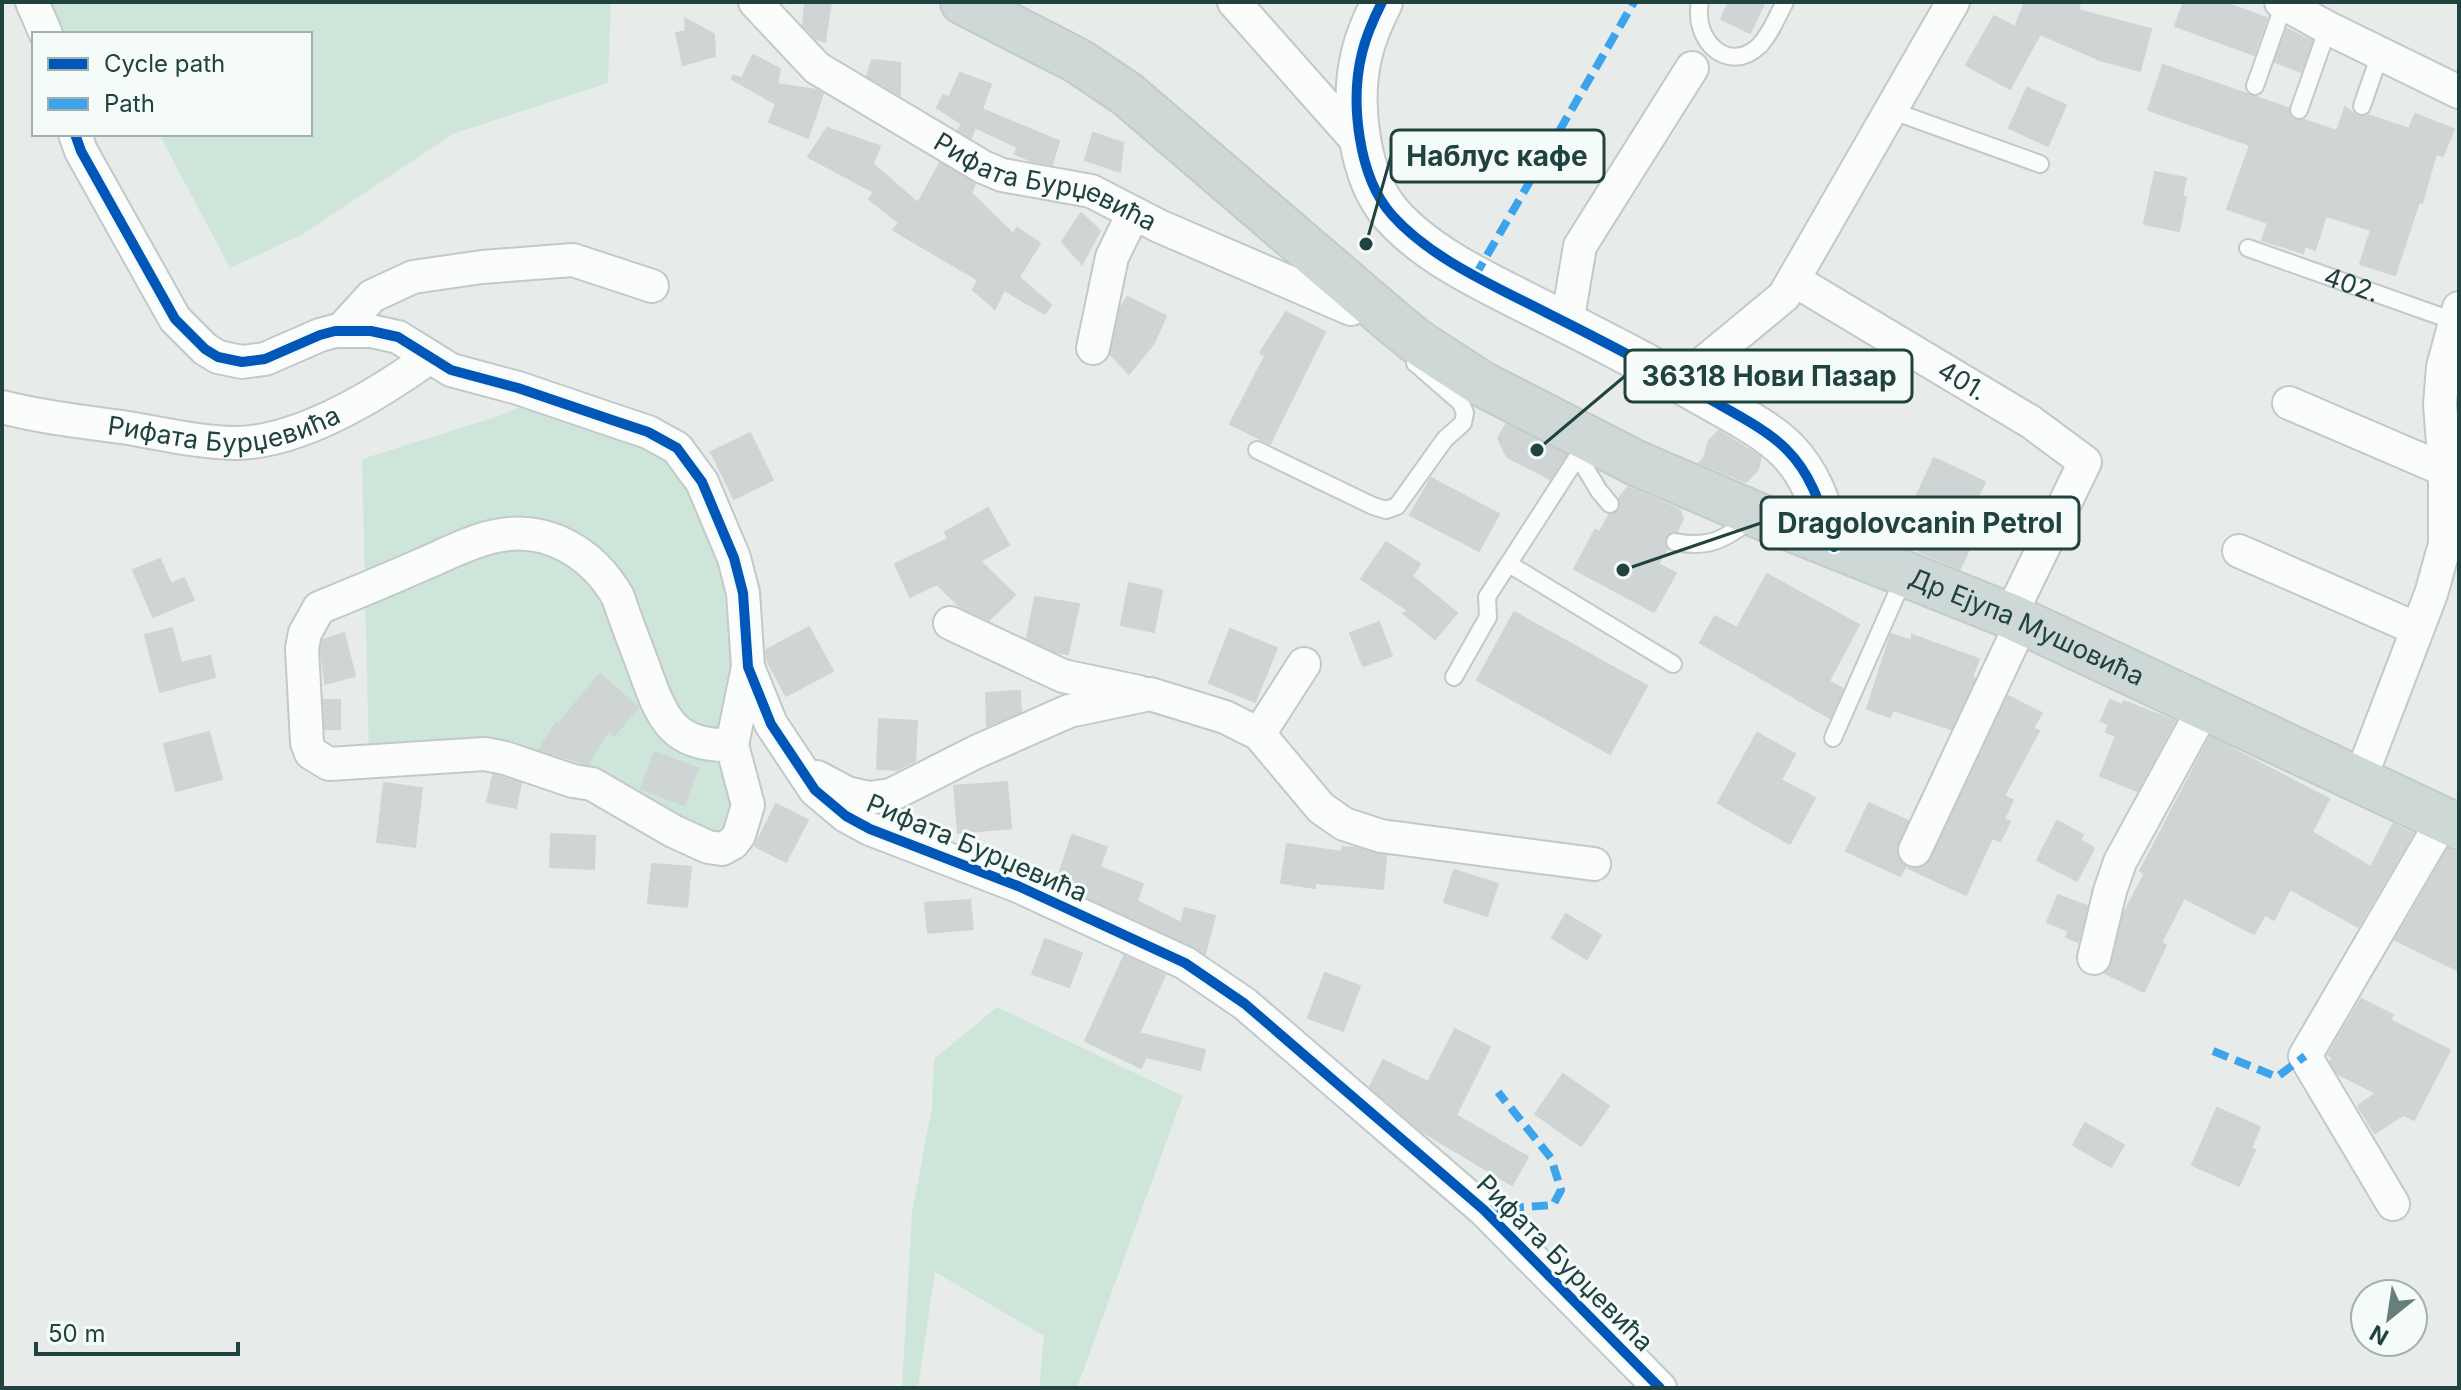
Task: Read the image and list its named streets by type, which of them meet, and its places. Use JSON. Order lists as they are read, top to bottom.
{
  "streets": {
    "main road": ["Рифата Бурџевића", "Др Ејупа Мушовића"],
    "street": ["402.", "401."]
  },
  "crossings": [
    ["Рифата Бурџевића", "Др Ејупа Мушовића"],
    ["402.", "Др Ејупа Мушовића"],
    ["401.", "Др Ејупа Мушовића"]
  ],
  "places": ["Наблус кафе", "36318 Нови Пазар", "Dragolovcanin Petrol"],
  "legend": ["Cycle path", "Path"],
  "scale_bar": "50 m",
  "north": "bottom left"
}
